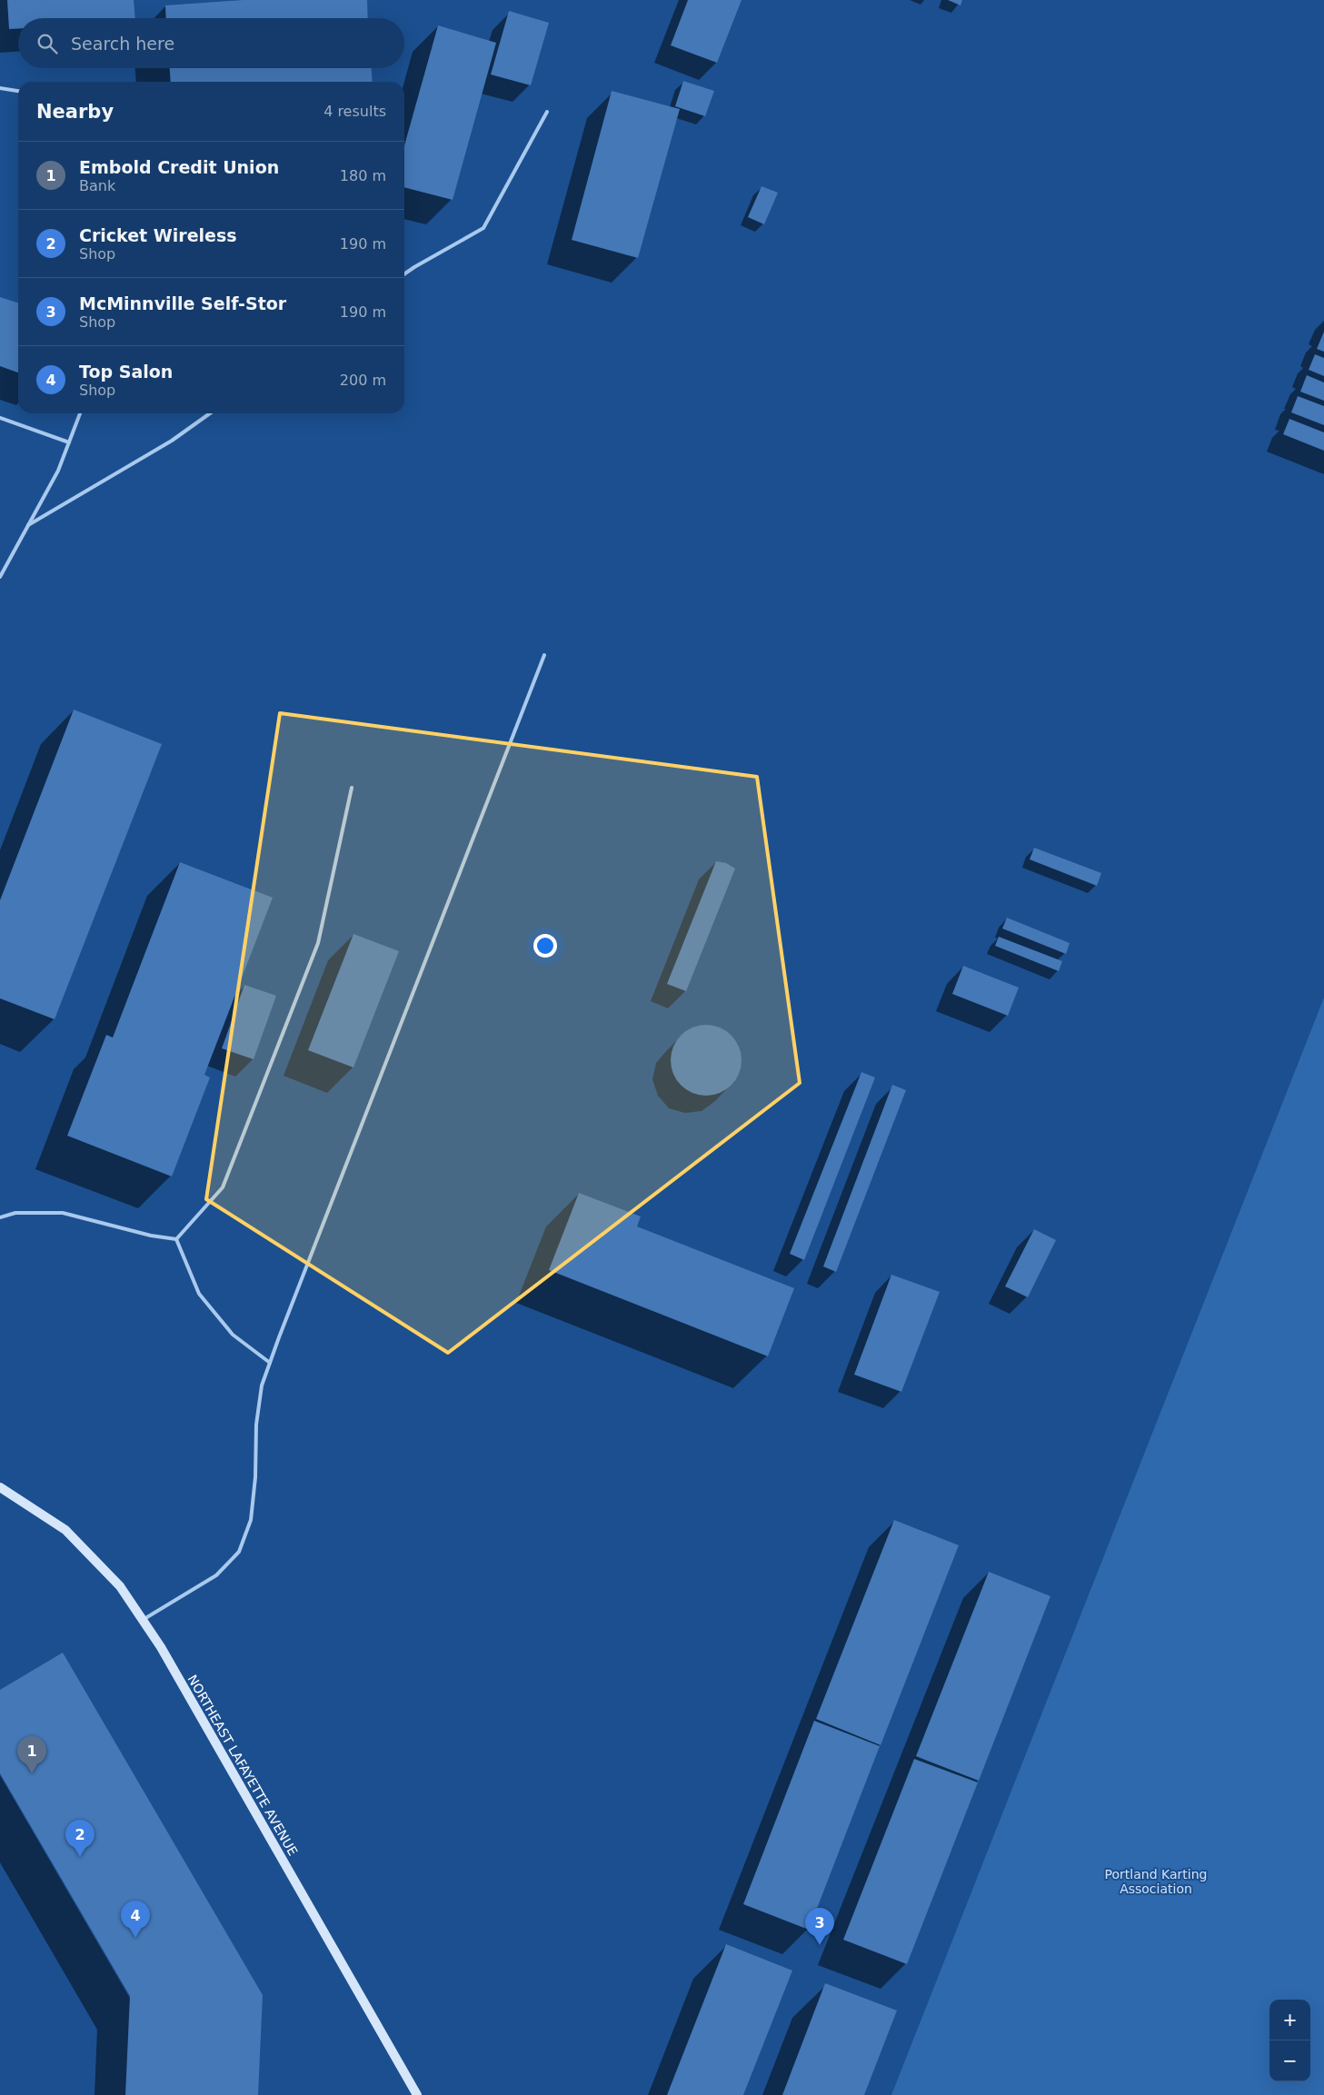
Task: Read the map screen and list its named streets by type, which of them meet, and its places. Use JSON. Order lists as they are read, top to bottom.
{
  "streets": {
    "main road": ["NORTHEAST LAFAYETTE AVENUE"]
  },
  "parks": ["Portland Karting Association"],
  "page": {
    "search": "Search here",
    "heading": ["Nearby", "4 results"],
    "list": [
      {
        "mark": "1",
        "name": "Embold Credit Union",
        "note": "Bank",
        "value": "180 m"
      },
      {
        "mark": "2",
        "name": "Cricket Wireless",
        "note": "Shop",
        "value": "190 m"
      },
      {
        "mark": "3",
        "name": "McMinnville Self-Stor",
        "note": "Shop",
        "value": "190 m"
      },
      {
        "mark": "4",
        "name": "Top Salon",
        "note": "Shop",
        "value": "200 m"
      }
    ],
    "pins": [
      "1",
      "2",
      "4",
      "3"
    ],
    "map_buttons": ["+", "−"]
  }
}
